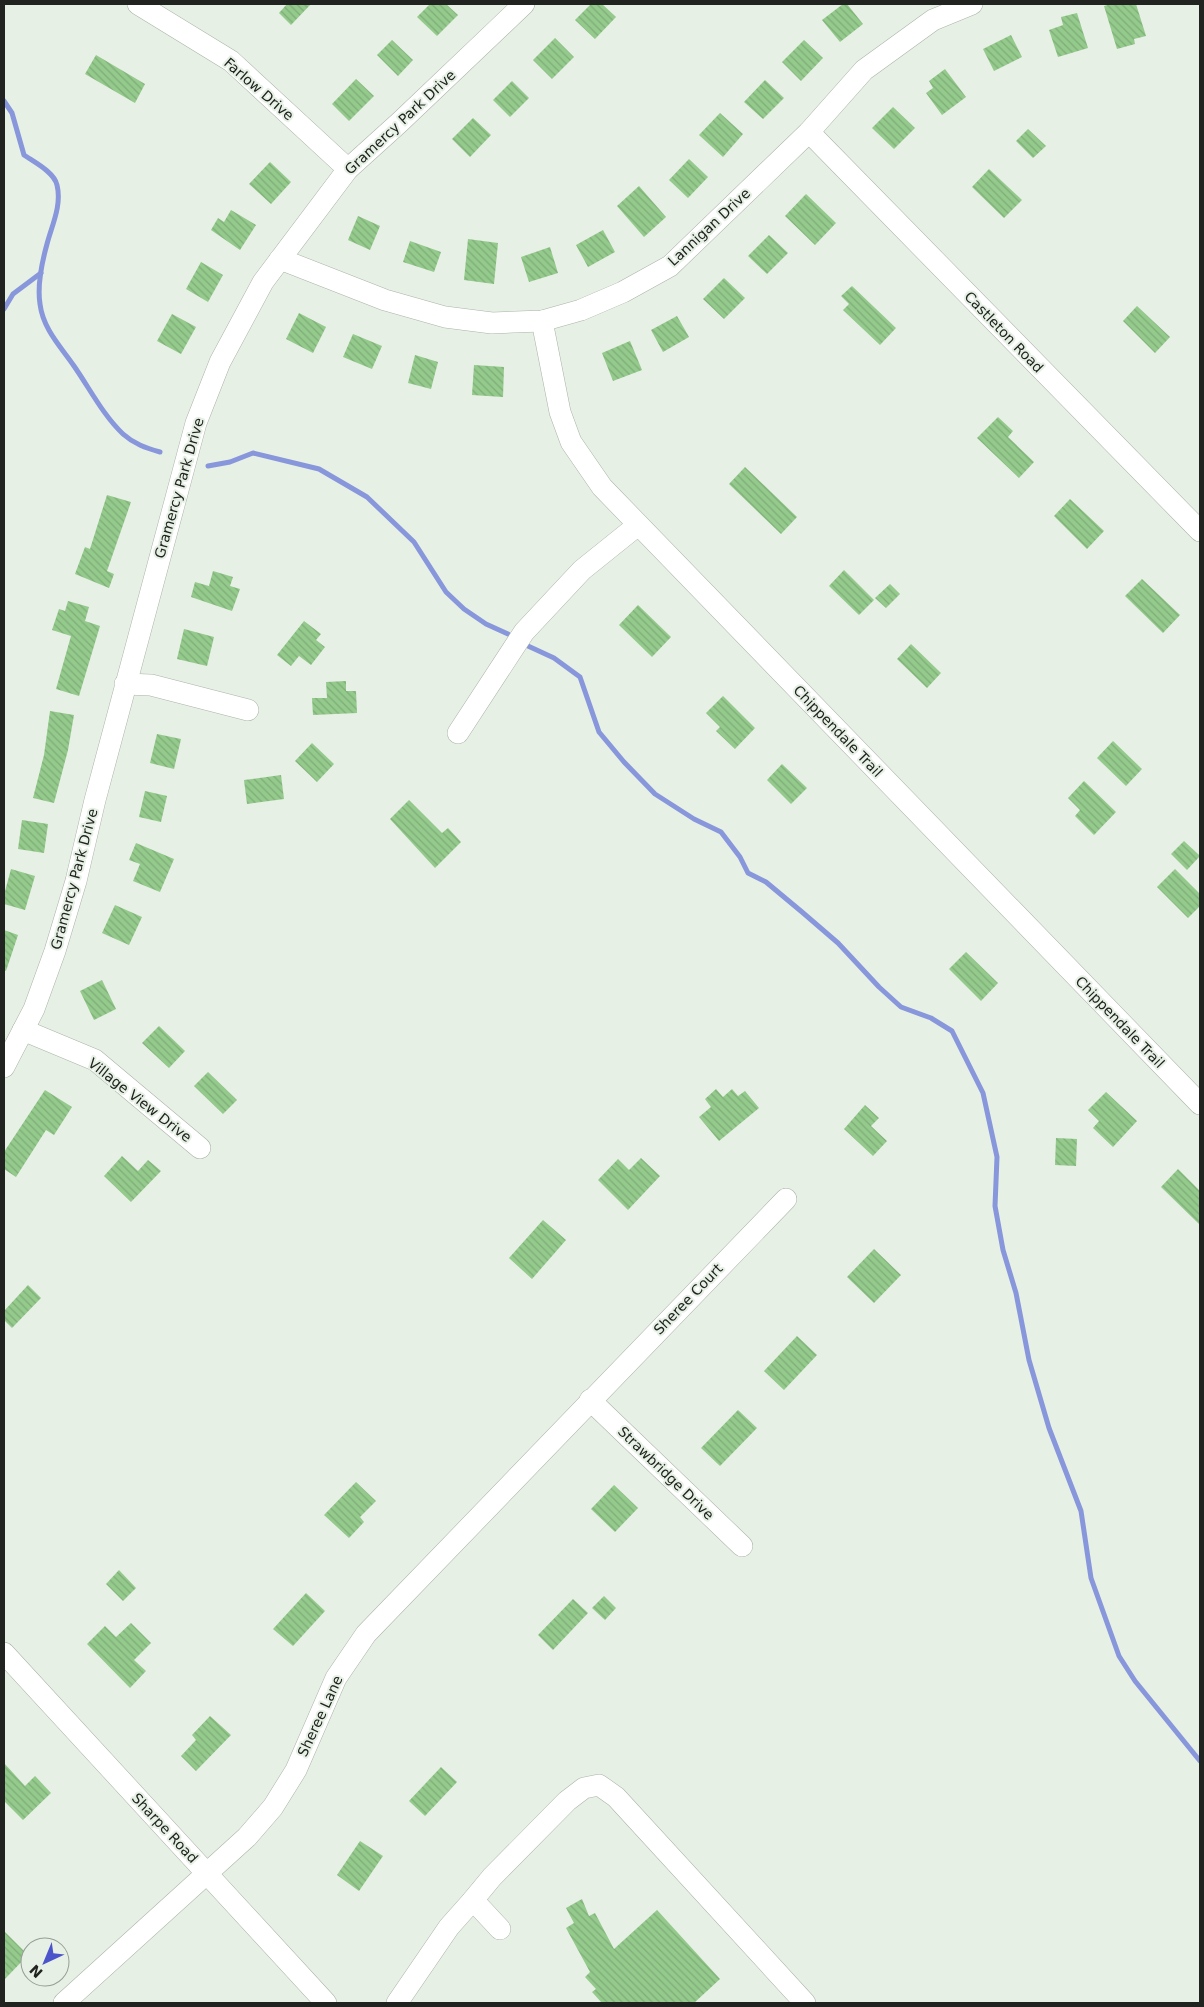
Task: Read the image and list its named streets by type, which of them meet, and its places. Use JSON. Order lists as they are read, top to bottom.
{
  "streets": {
    "street": [
      "Farlow Drive",
      "Gramercy Park Drive",
      "Lannigan Drive",
      "Castleton Road",
      "Chippendale Trail",
      "Village View Drive",
      "Sheree Court",
      "Strawbridge Drive",
      "Sheree Lane",
      "Sharpe Road"
    ]
  },
  "crossings": [
    ["Farlow Drive", "Gramercy Park Drive"],
    ["Gramercy Park Drive", "Lannigan Drive"],
    ["Gramercy Park Drive", "Village View Drive"],
    ["Lannigan Drive", "Castleton Road"],
    ["Lannigan Drive", "Chippendale Trail"],
    ["Sheree Court", "Strawbridge Drive"],
    ["Sheree Court", "Sheree Lane"],
    ["Strawbridge Drive", "Sheree Lane"],
    ["Sheree Lane", "Sharpe Road"]
  ],
  "north": "bottom left"
}
